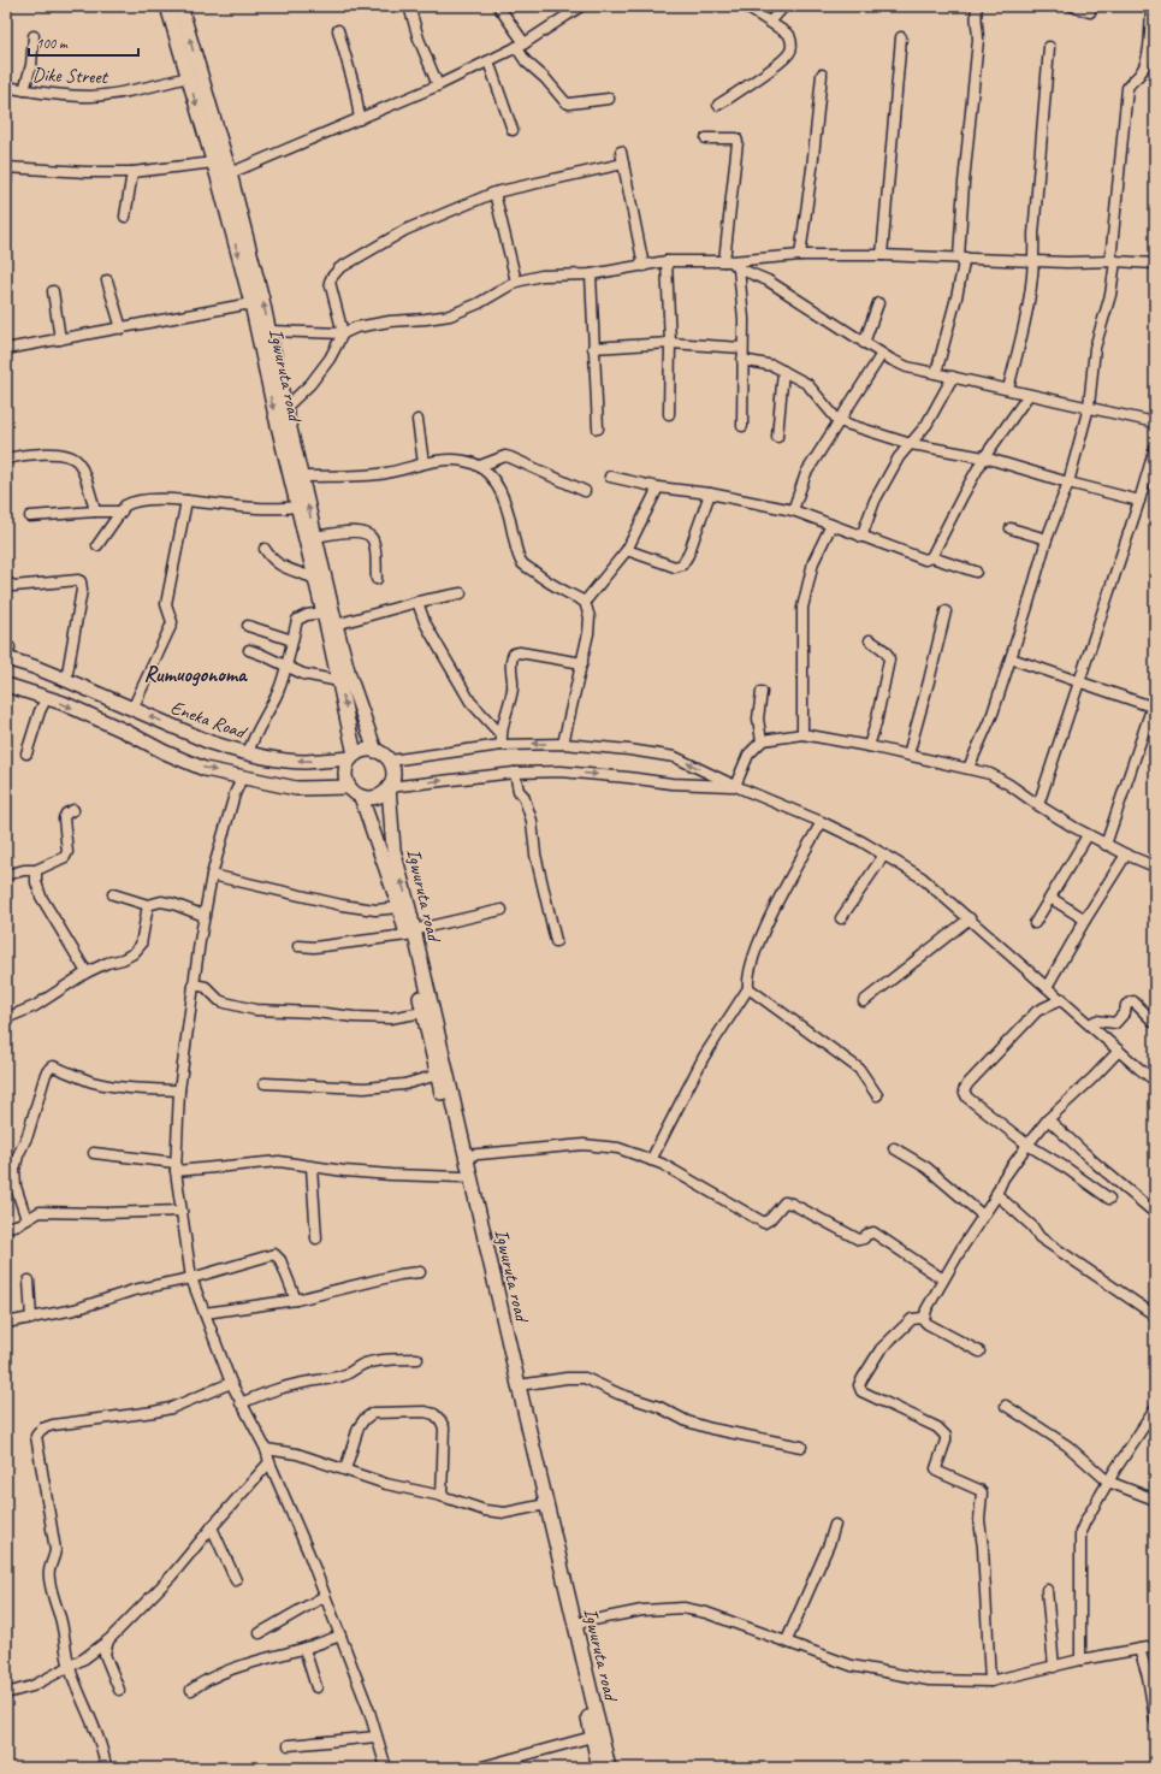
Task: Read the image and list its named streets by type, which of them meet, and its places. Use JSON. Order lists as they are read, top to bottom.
{
  "streets": {
    "main road": ["Igwuruta road", "Eneka Road"],
    "street": ["Dike Street"]
  },
  "crossings": [
    ["Dike Street", "Igwuruta road"],
    ["Igwuruta road", "Eneka Road"]
  ],
  "districts": ["Rumuogonoma"],
  "scale_bar": "100 m"
}
